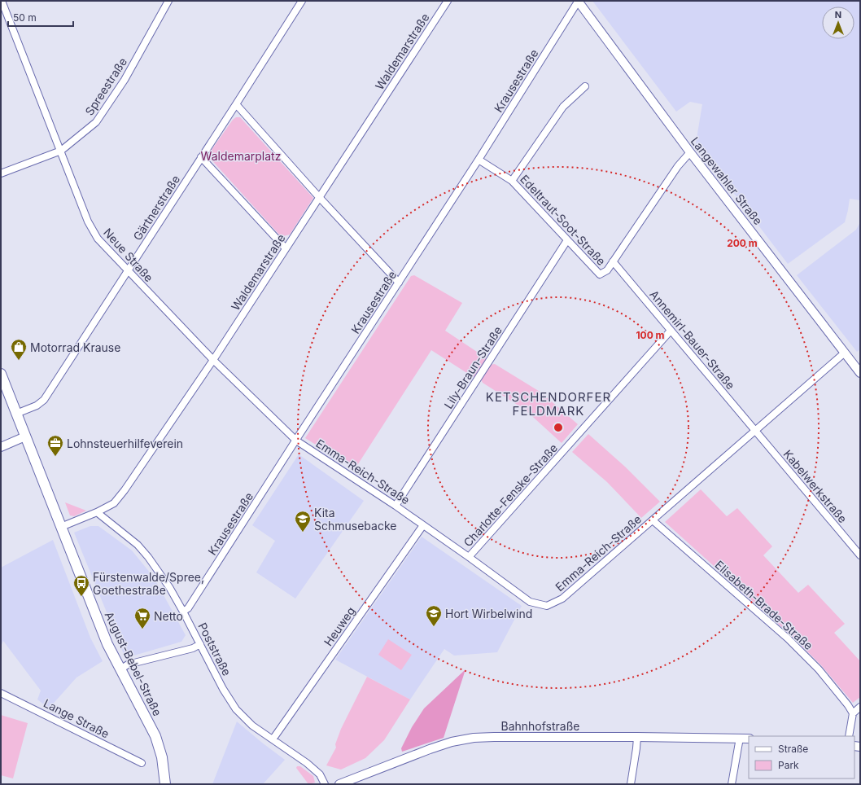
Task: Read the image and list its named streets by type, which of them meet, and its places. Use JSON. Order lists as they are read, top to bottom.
{
  "streets": {
    "main road": ["August-Bebel-Straße"],
    "street": [
      "Waldemarstraße",
      "Krausestraße",
      "Spreestraße",
      "Langewahler Straße",
      "Gärtnerstraße",
      "Edeltraut-Soot-Straße",
      "Neue Straße",
      "Annemirl-Bauer-Straße",
      "Lily-Braun-Straße",
      "Emma-Reich-Straße",
      "Kabelwerkstraße",
      "Charlotte-Fenske-Straße",
      "Elisabeth-Brade-Straße",
      "Heuweg",
      "Poststraße",
      "Lange Straße",
      "Bahnhofstraße"
    ]
  },
  "crossings": [
    ["Waldemarstraße", "Neue Straße"],
    ["Waldemarstraße", "Poststraße"],
    ["Waldemarstraße", "August-Bebel-Straße"],
    ["Krausestraße", "Langewahler Straße"],
    ["Krausestraße", "Edeltraut-Soot-Straße"],
    ["Krausestraße", "Neue Straße"],
    ["Krausestraße", "Emma-Reich-Straße"],
    ["Krausestraße", "Poststraße"],
    ["Spreestraße", "Neue Straße"],
    ["Langewahler Straße", "Emma-Reich-Straße"],
    ["Gärtnerstraße", "Neue Straße"],
    ["Gärtnerstraße", "August-Bebel-Straße"],
    ["Edeltraut-Soot-Straße", "Annemirl-Bauer-Straße"],
    ["Edeltraut-Soot-Straße", "Lily-Braun-Straße"],
    ["Neue Straße", "Emma-Reich-Straße"],
    ["Annemirl-Bauer-Straße", "Emma-Reich-Straße"],
    ["Annemirl-Bauer-Straße", "Kabelwerkstraße"],
    ["Annemirl-Bauer-Straße", "Charlotte-Fenske-Straße"],
    ["Lily-Braun-Straße", "Emma-Reich-Straße"],
    ["Emma-Reich-Straße", "Kabelwerkstraße"],
    ["Emma-Reich-Straße", "Charlotte-Fenske-Straße"],
    ["Emma-Reich-Straße", "Elisabeth-Brade-Straße"],
    ["Emma-Reich-Straße", "Heuweg"],
    ["Heuweg", "Poststraße"]
  ],
  "districts": ["KETSCHENDORFER FELDMARK"],
  "parks": ["Waldemarplatz"],
  "places": {
    "shop": ["Motorrad Krause"],
    "office": ["Lohnsteuerhilfeverein"],
    "school or university": ["Kita Schmusebacke", "Hort Wirbelwind"],
    "bus stop": ["Fürstenwalde/Spree, Goethestraße"],
    "supermarket": ["Netto"]
  },
  "legend": ["Straße", "Park"],
  "scale_bar": "50 m",
  "north": "top",
  "rings": ["200 m", "100 m"]
}
